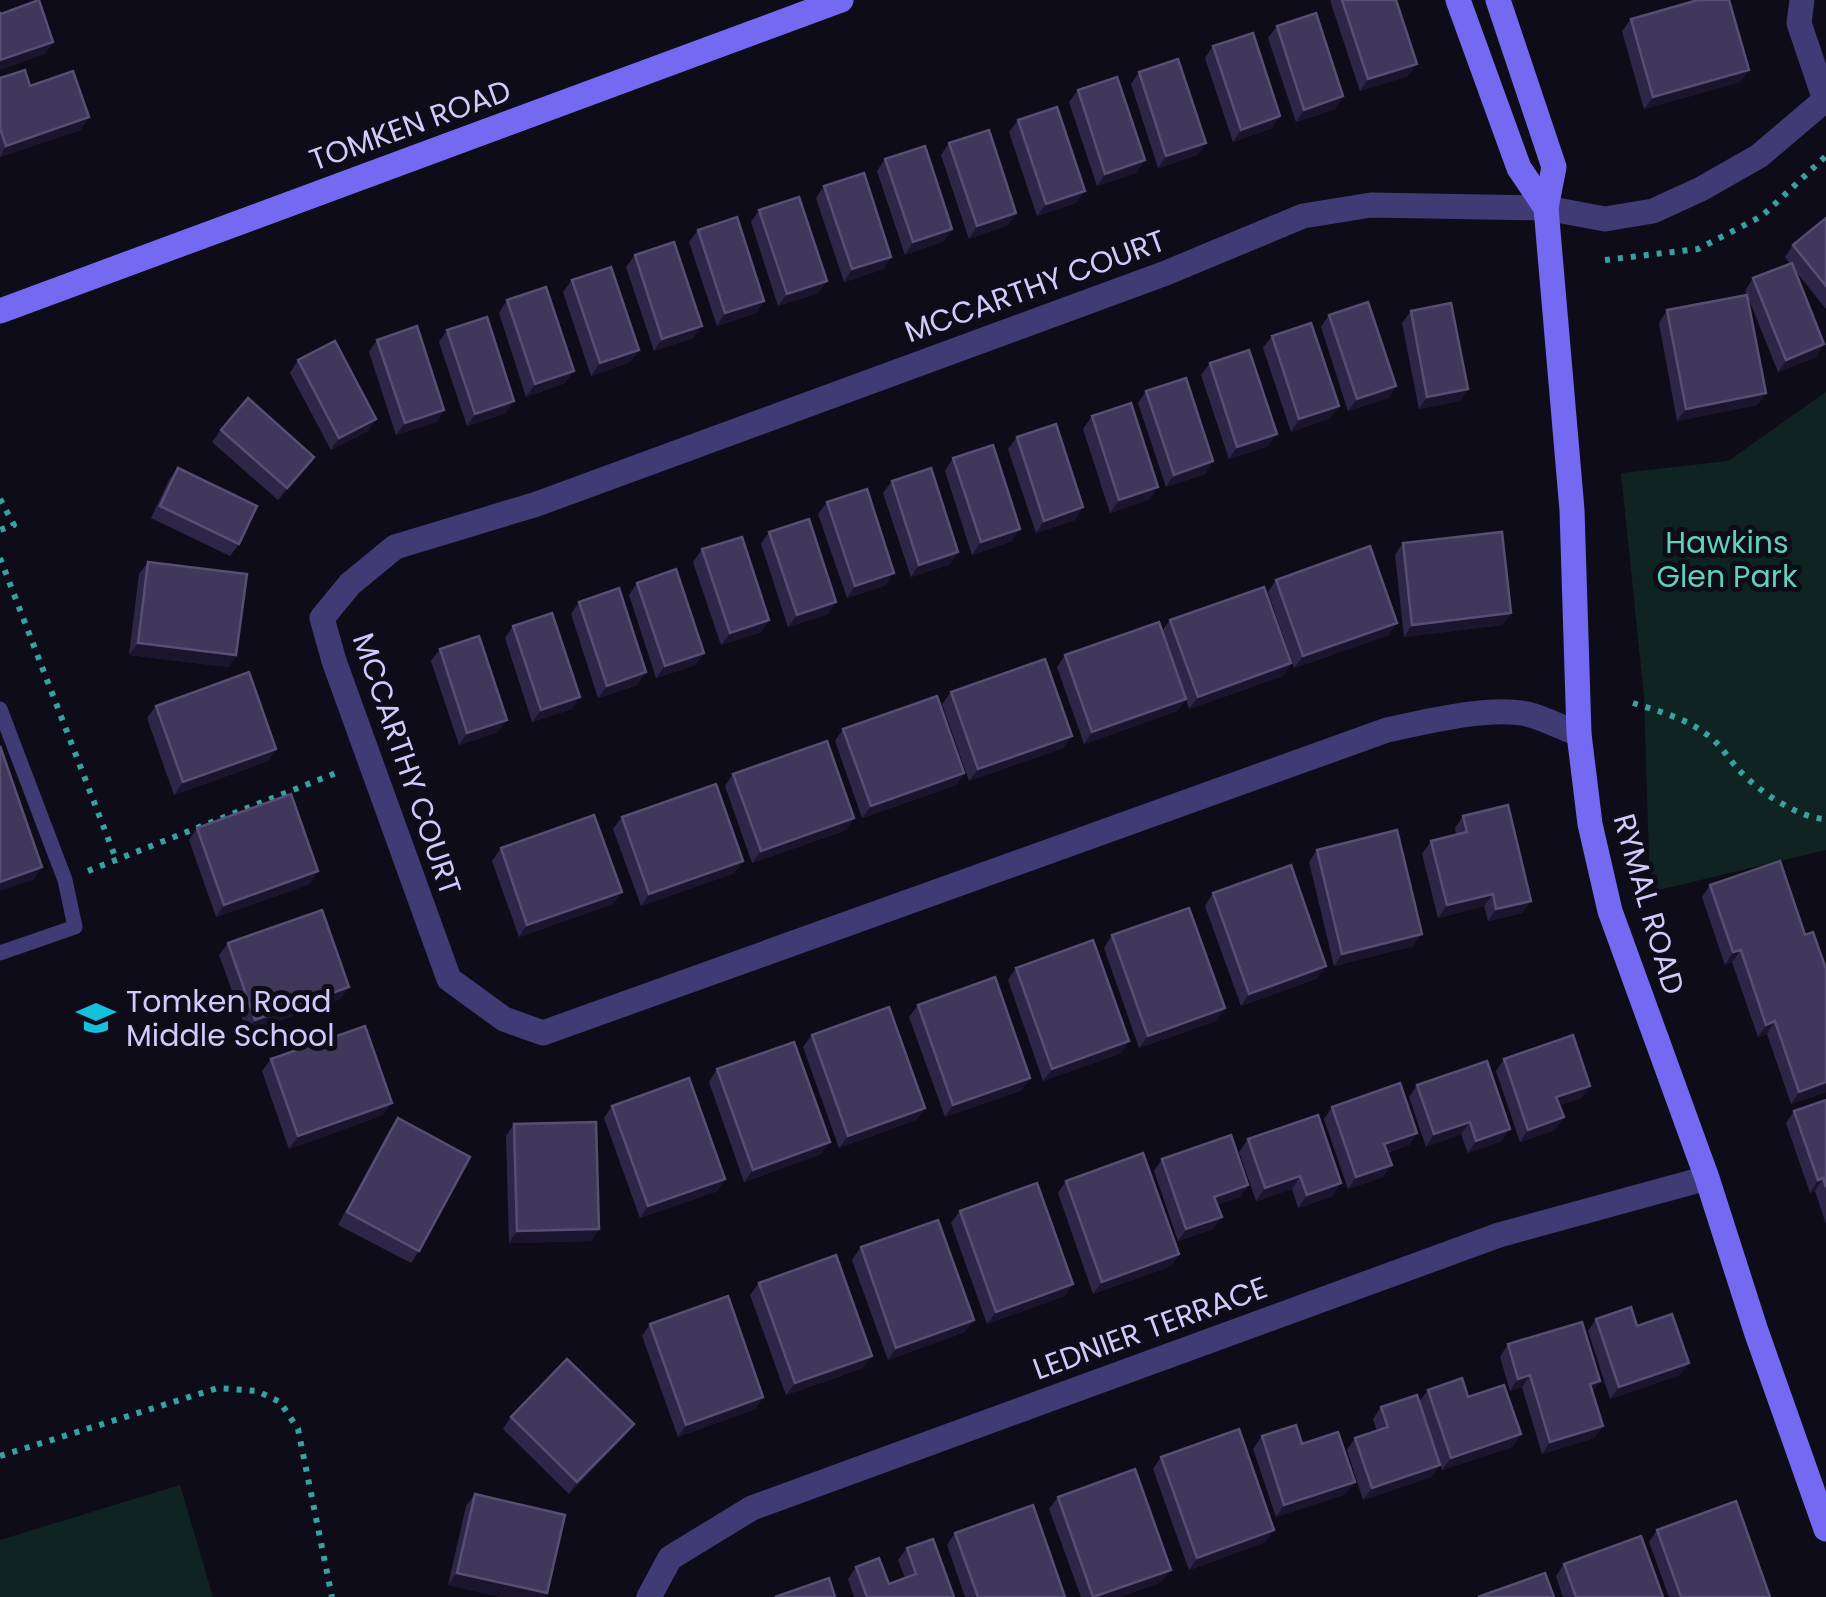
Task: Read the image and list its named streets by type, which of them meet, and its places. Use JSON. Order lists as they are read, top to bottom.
{
  "streets": {
    "street": [
      "TOMKEN ROAD",
      "MCCARTHY COURT",
      "RYMAL ROAD",
      "LEDNIER TERRACE"
    ]
  },
  "crossings": [
    ["MCCARTHY COURT", "RYMAL ROAD"],
    ["RYMAL ROAD", "LEDNIER TERRACE"]
  ],
  "parks": ["Hawkins Glen Park"],
  "places": {
    "school or university": ["Tomken Road Middle School"]
  }
}
